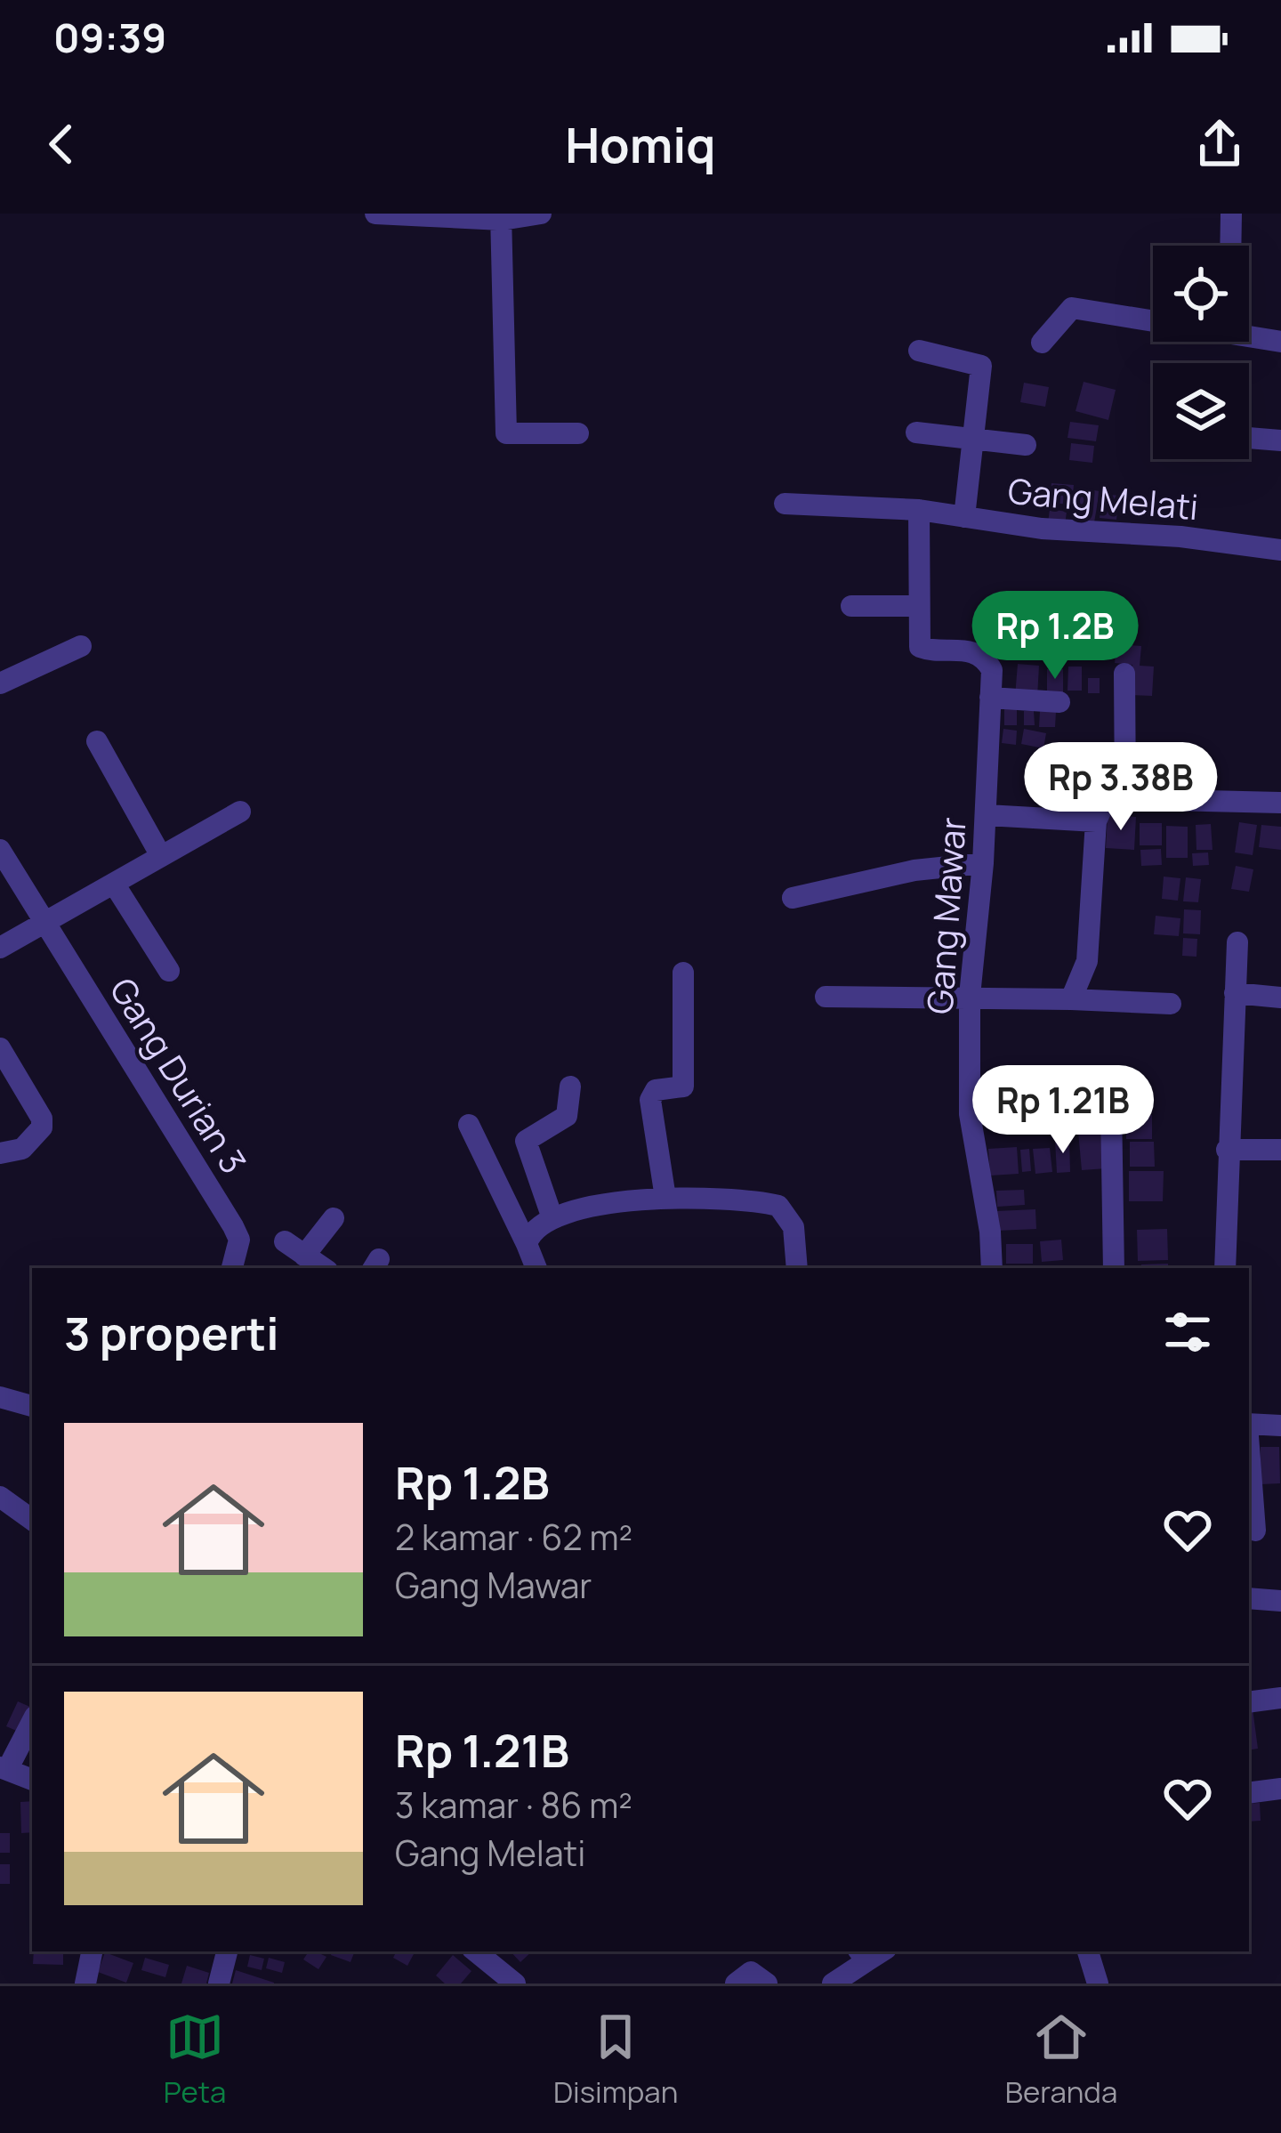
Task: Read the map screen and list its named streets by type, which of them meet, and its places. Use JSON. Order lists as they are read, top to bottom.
{
  "streets": {
    "street": ["Gang Melati", "Gang Mawar", "Gang Durian 3"]
  },
  "page": {
    "status": "09:39",
    "header": "Homiq",
    "price": ["Rp 1.2B", "Rp 3.38B", "Rp 1.21B"],
    "heading": "3 properti",
    "list": [
      {
        "name": "Rp 1.2B",
        "note": "2 kamar · 62 m² · Gang Mawar"
      },
      {
        "name": "Rp 1.21B",
        "note": "3 kamar · 86 m² · Gang Melati"
      }
    ],
    "tabs": ["Peta", "Disimpan", "Beranda"]
  }
}
